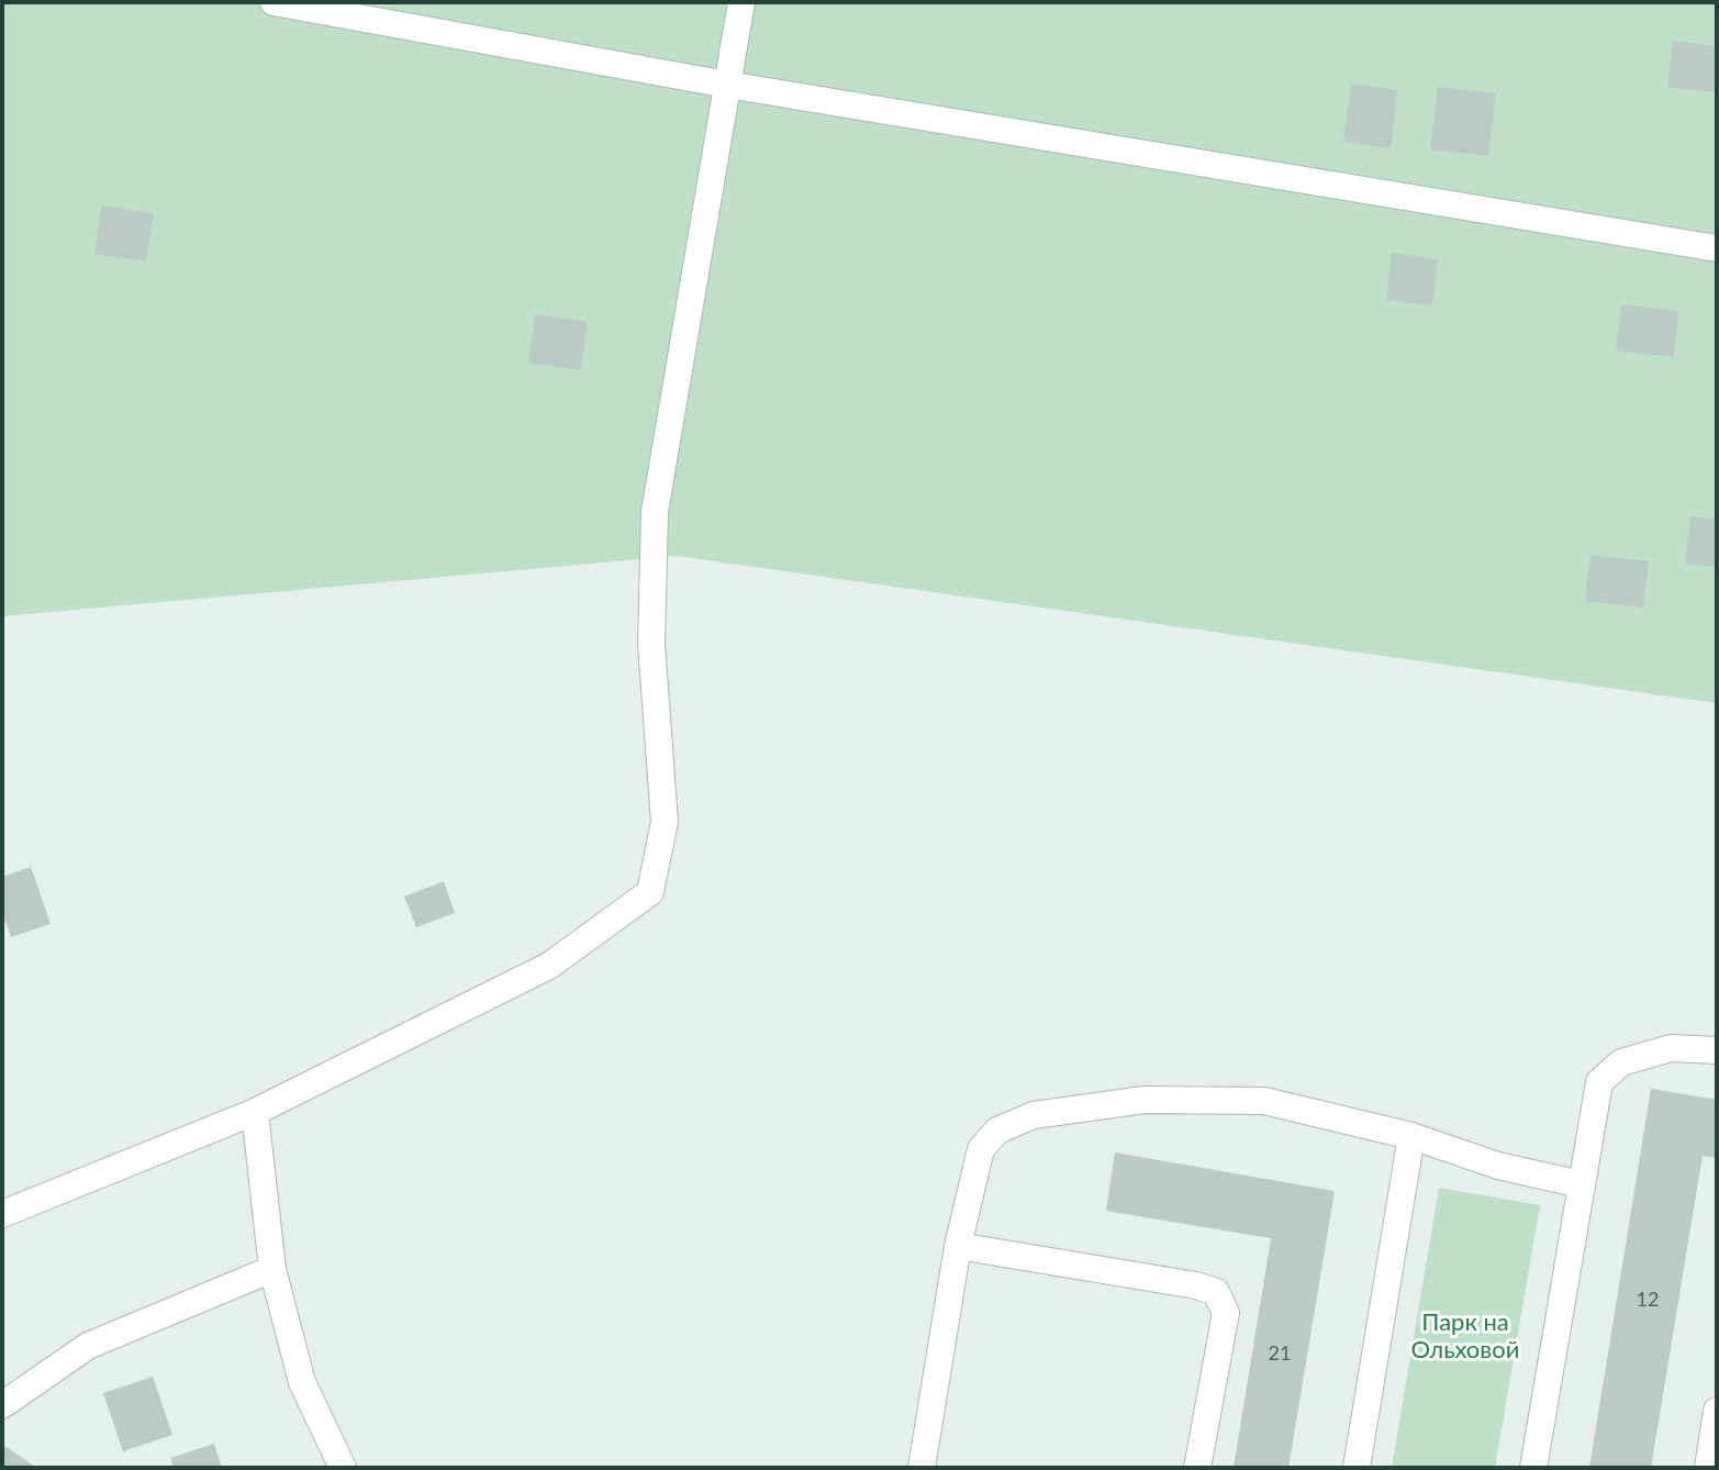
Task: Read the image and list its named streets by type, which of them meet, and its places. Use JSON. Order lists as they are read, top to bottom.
{
  "parks": ["Парк на Ольховой"],
  "house_numbers": ["12", "21"]
}
